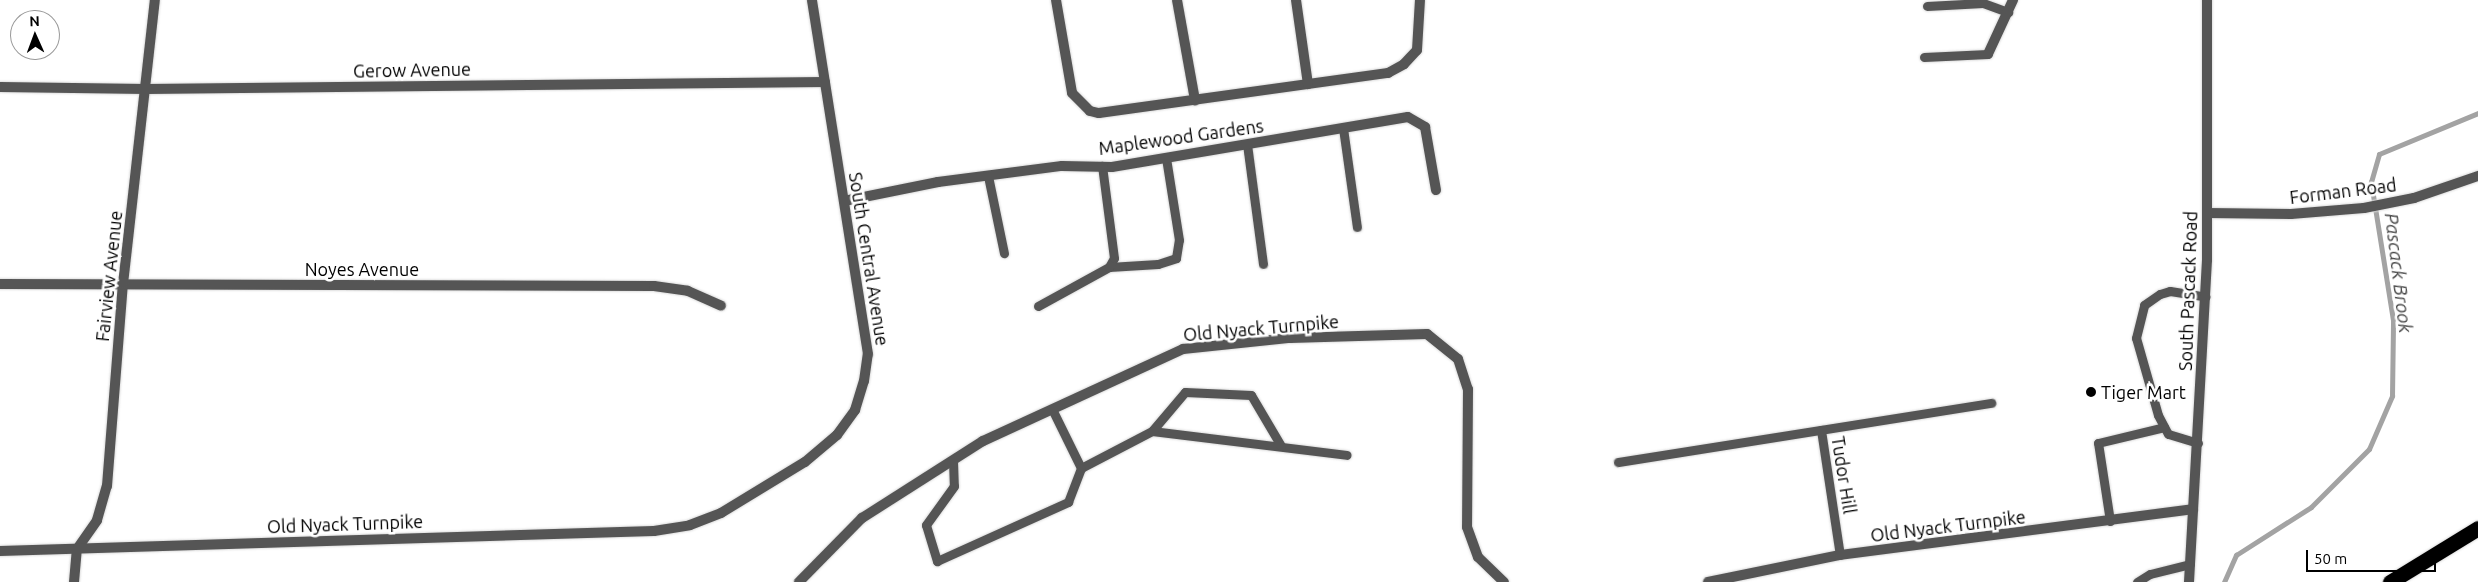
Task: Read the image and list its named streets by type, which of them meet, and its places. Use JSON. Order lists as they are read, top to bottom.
{
  "streets": {
    "street": [
      "Gerow Avenue",
      "Maplewood Gardens",
      "Forman Road",
      "South Central Avenue",
      "Noyes Avenue",
      "Fairview Avenue",
      "South Pascack Road",
      "Old Nyack Turnpike"
    ],
    "lane": ["Tudor Hill"]
  },
  "crossings": [
    ["Gerow Avenue", "South Central Avenue"],
    ["Gerow Avenue", "Fairview Avenue"],
    ["Maplewood Gardens", "South Central Avenue"],
    ["Forman Road", "South Pascack Road"],
    ["South Central Avenue", "Old Nyack Turnpike"],
    ["Noyes Avenue", "Fairview Avenue"],
    ["Fairview Avenue", "Old Nyack Turnpike"],
    ["South Pascack Road", "Old Nyack Turnpike"],
    ["Old Nyack Turnpike", "Tudor Hill"]
  ],
  "water": ["Pascack Brook"],
  "places": ["Tiger Mart"],
  "scale_bar": "50 m",
  "north": "top"
}
